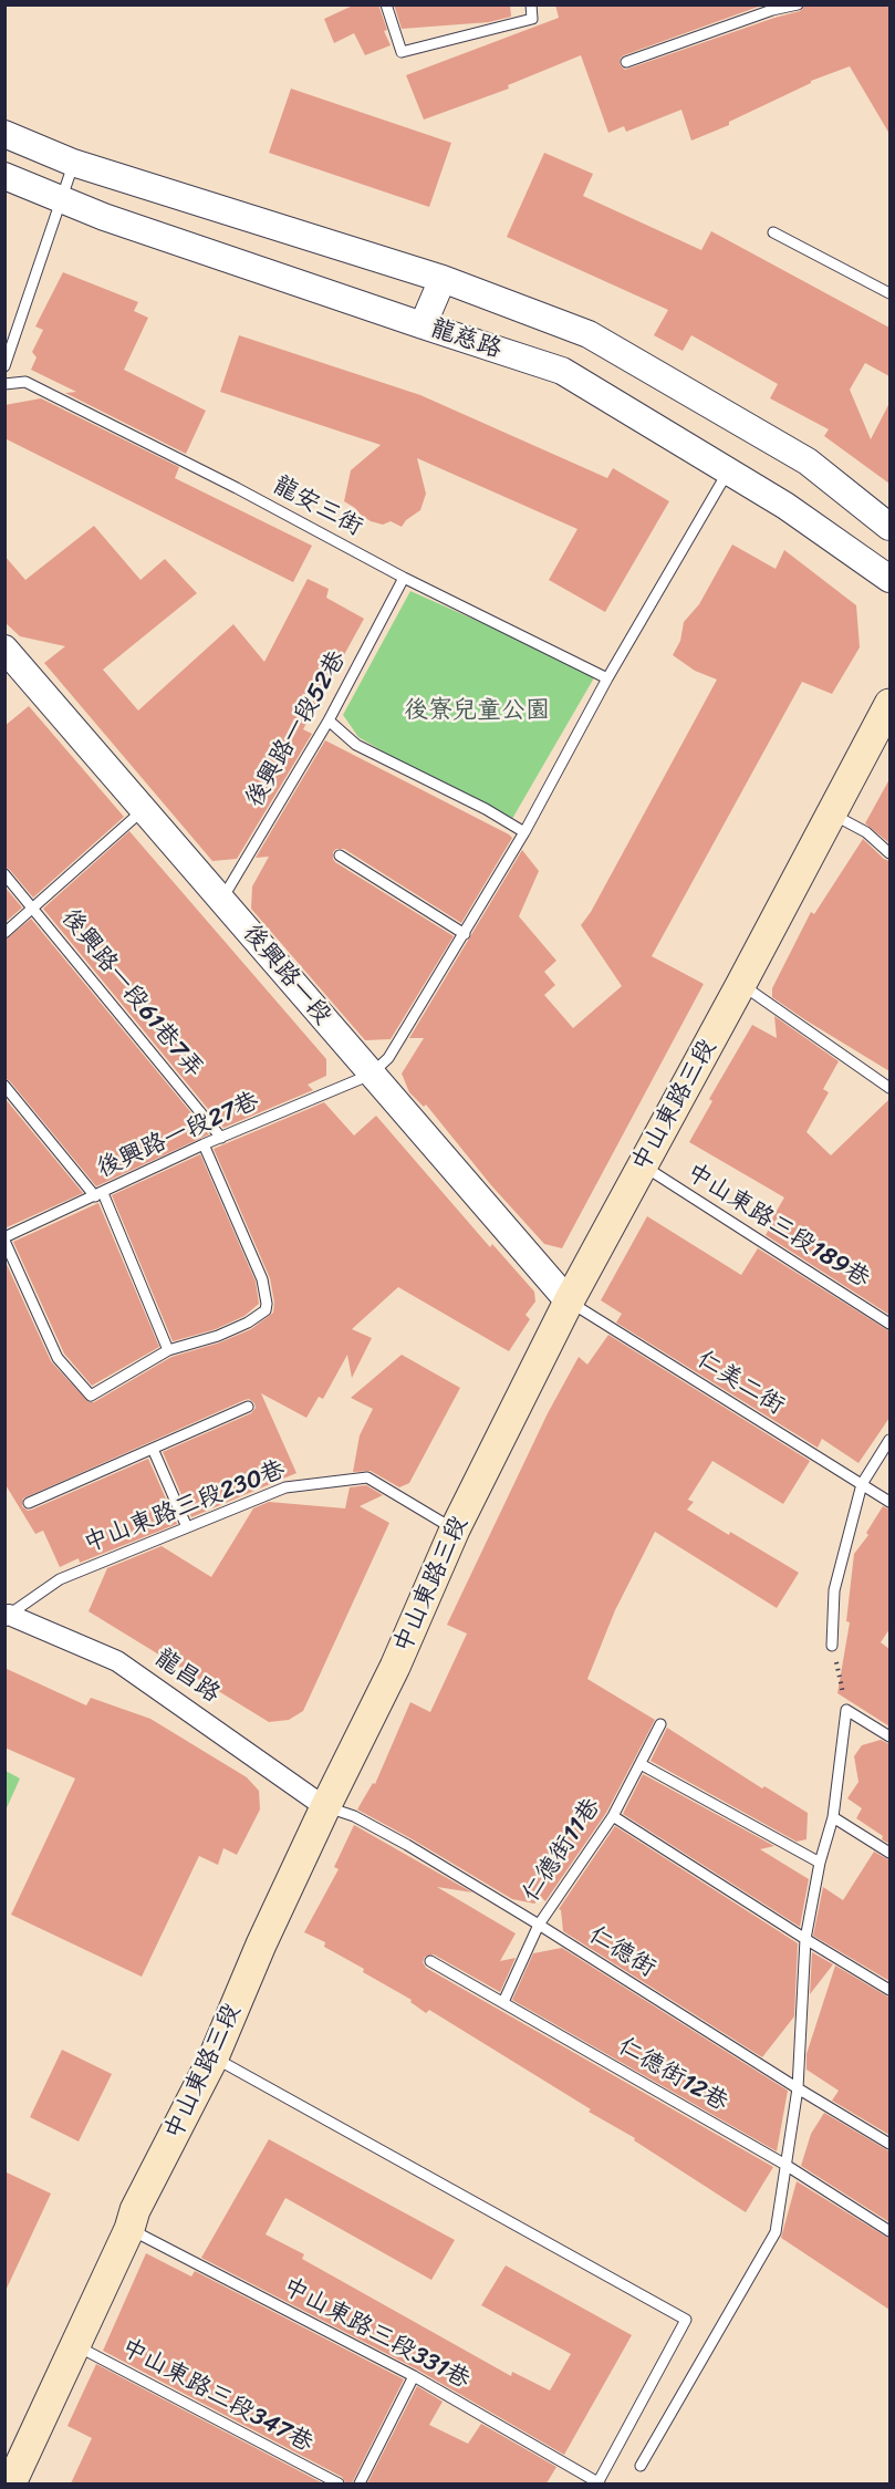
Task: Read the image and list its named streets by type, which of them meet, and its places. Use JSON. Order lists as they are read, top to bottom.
{
  "streets": {
    "main road": ["中山東路三段"],
    "street": ["龍慈路", "後興路一段", "龍昌路"],
    "lane": [
      "龍安三街",
      "後興路一段52巷",
      "後興路一段61巷7弄",
      "後興路一段27巷",
      "中山東路三段189巷",
      "仁美二街",
      "中山東路三段230巷",
      "仁德街11巷",
      "仁德街",
      "仁德街12巷",
      "中山東路三段331巷",
      "中山東路三段347巷"
    ]
  },
  "crossings": [
    ["龍安三街", "後興路一段52巷"],
    ["後興路一段52巷", "後興路一段"],
    ["後興路一段", "中山東路三段"],
    ["後興路一段", "後興路一段27巷"],
    ["後興路一段", "仁美二街"],
    ["後興路一段61巷7弄", "後興路一段27巷"],
    ["中山東路三段", "中山東路三段189巷"],
    ["中山東路三段", "仁美二街"],
    ["中山東路三段", "中山東路三段230巷"],
    ["中山東路三段", "龍昌路"],
    ["中山東路三段", "仁德街"],
    ["中山東路三段", "中山東路三段331巷"],
    ["中山東路三段", "中山東路三段347巷"],
    ["中山東路三段230巷", "龍昌路"],
    ["龍昌路", "仁德街"],
    ["仁德街11巷", "仁德街"],
    ["仁德街11巷", "仁德街12巷"]
  ],
  "parks": ["後寮兒童公園"]
}
